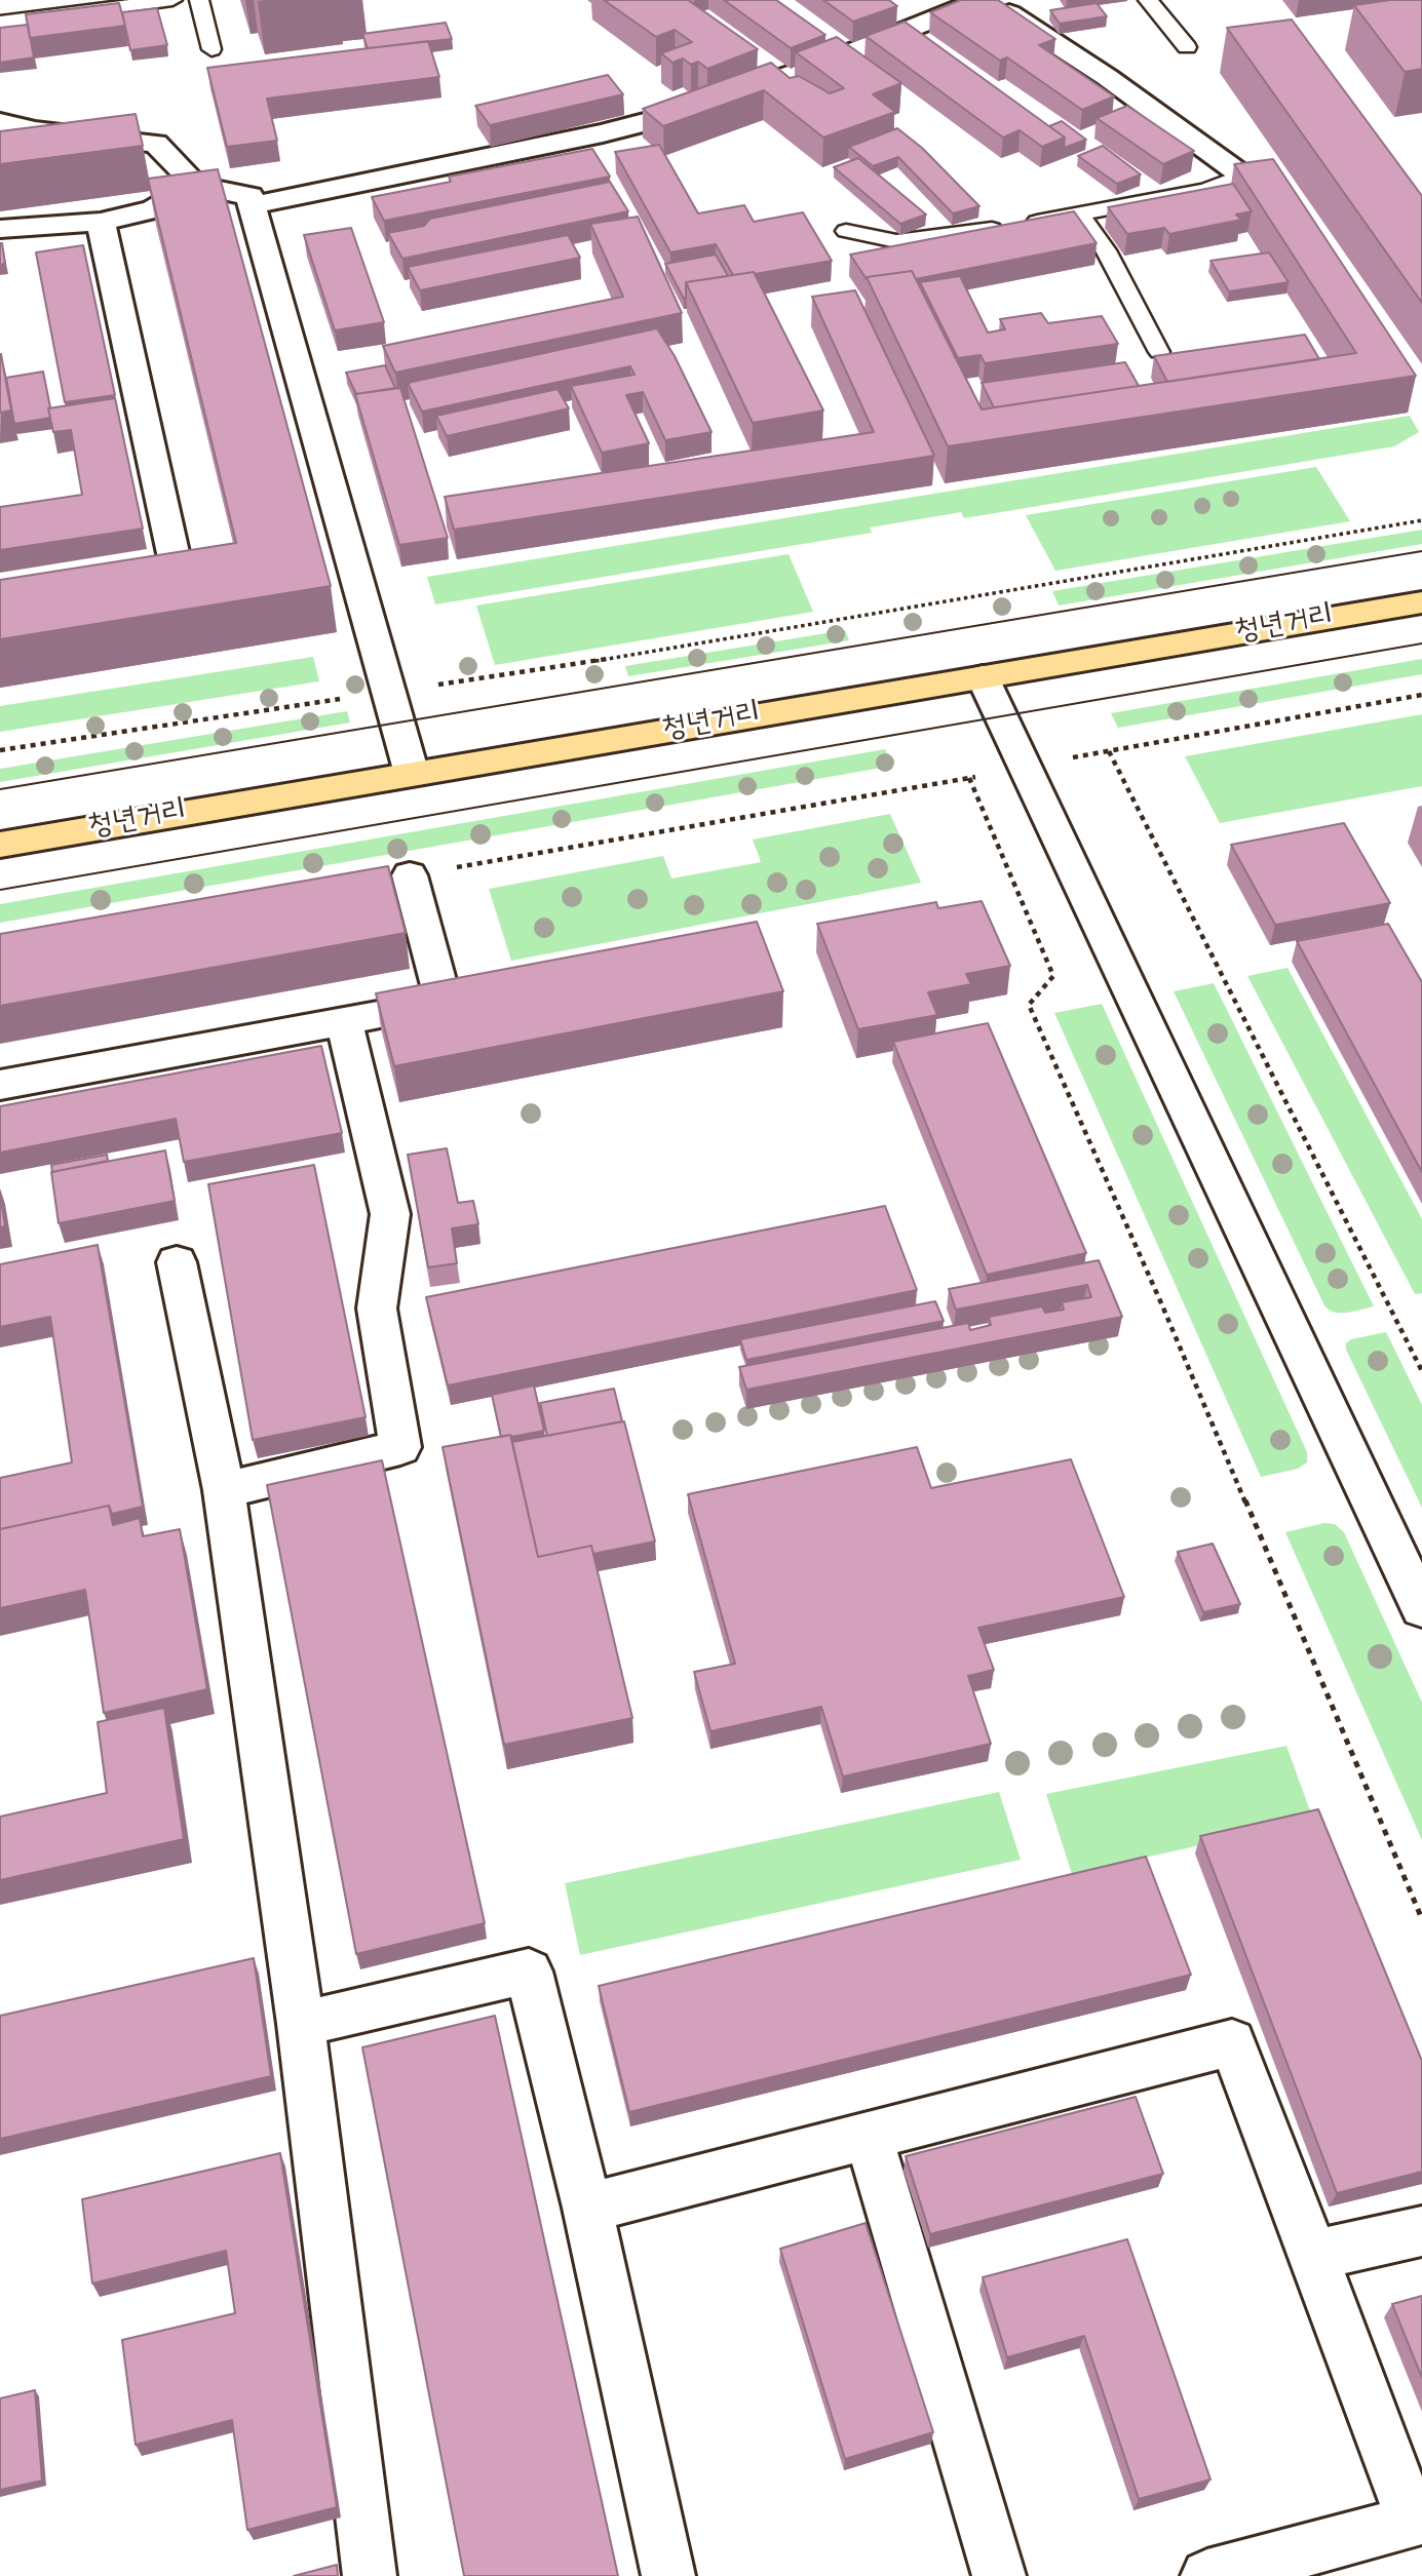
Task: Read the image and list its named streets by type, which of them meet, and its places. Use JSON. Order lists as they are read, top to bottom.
{
  "streets": {
    "main road": ["청년거리"]
  }
}
